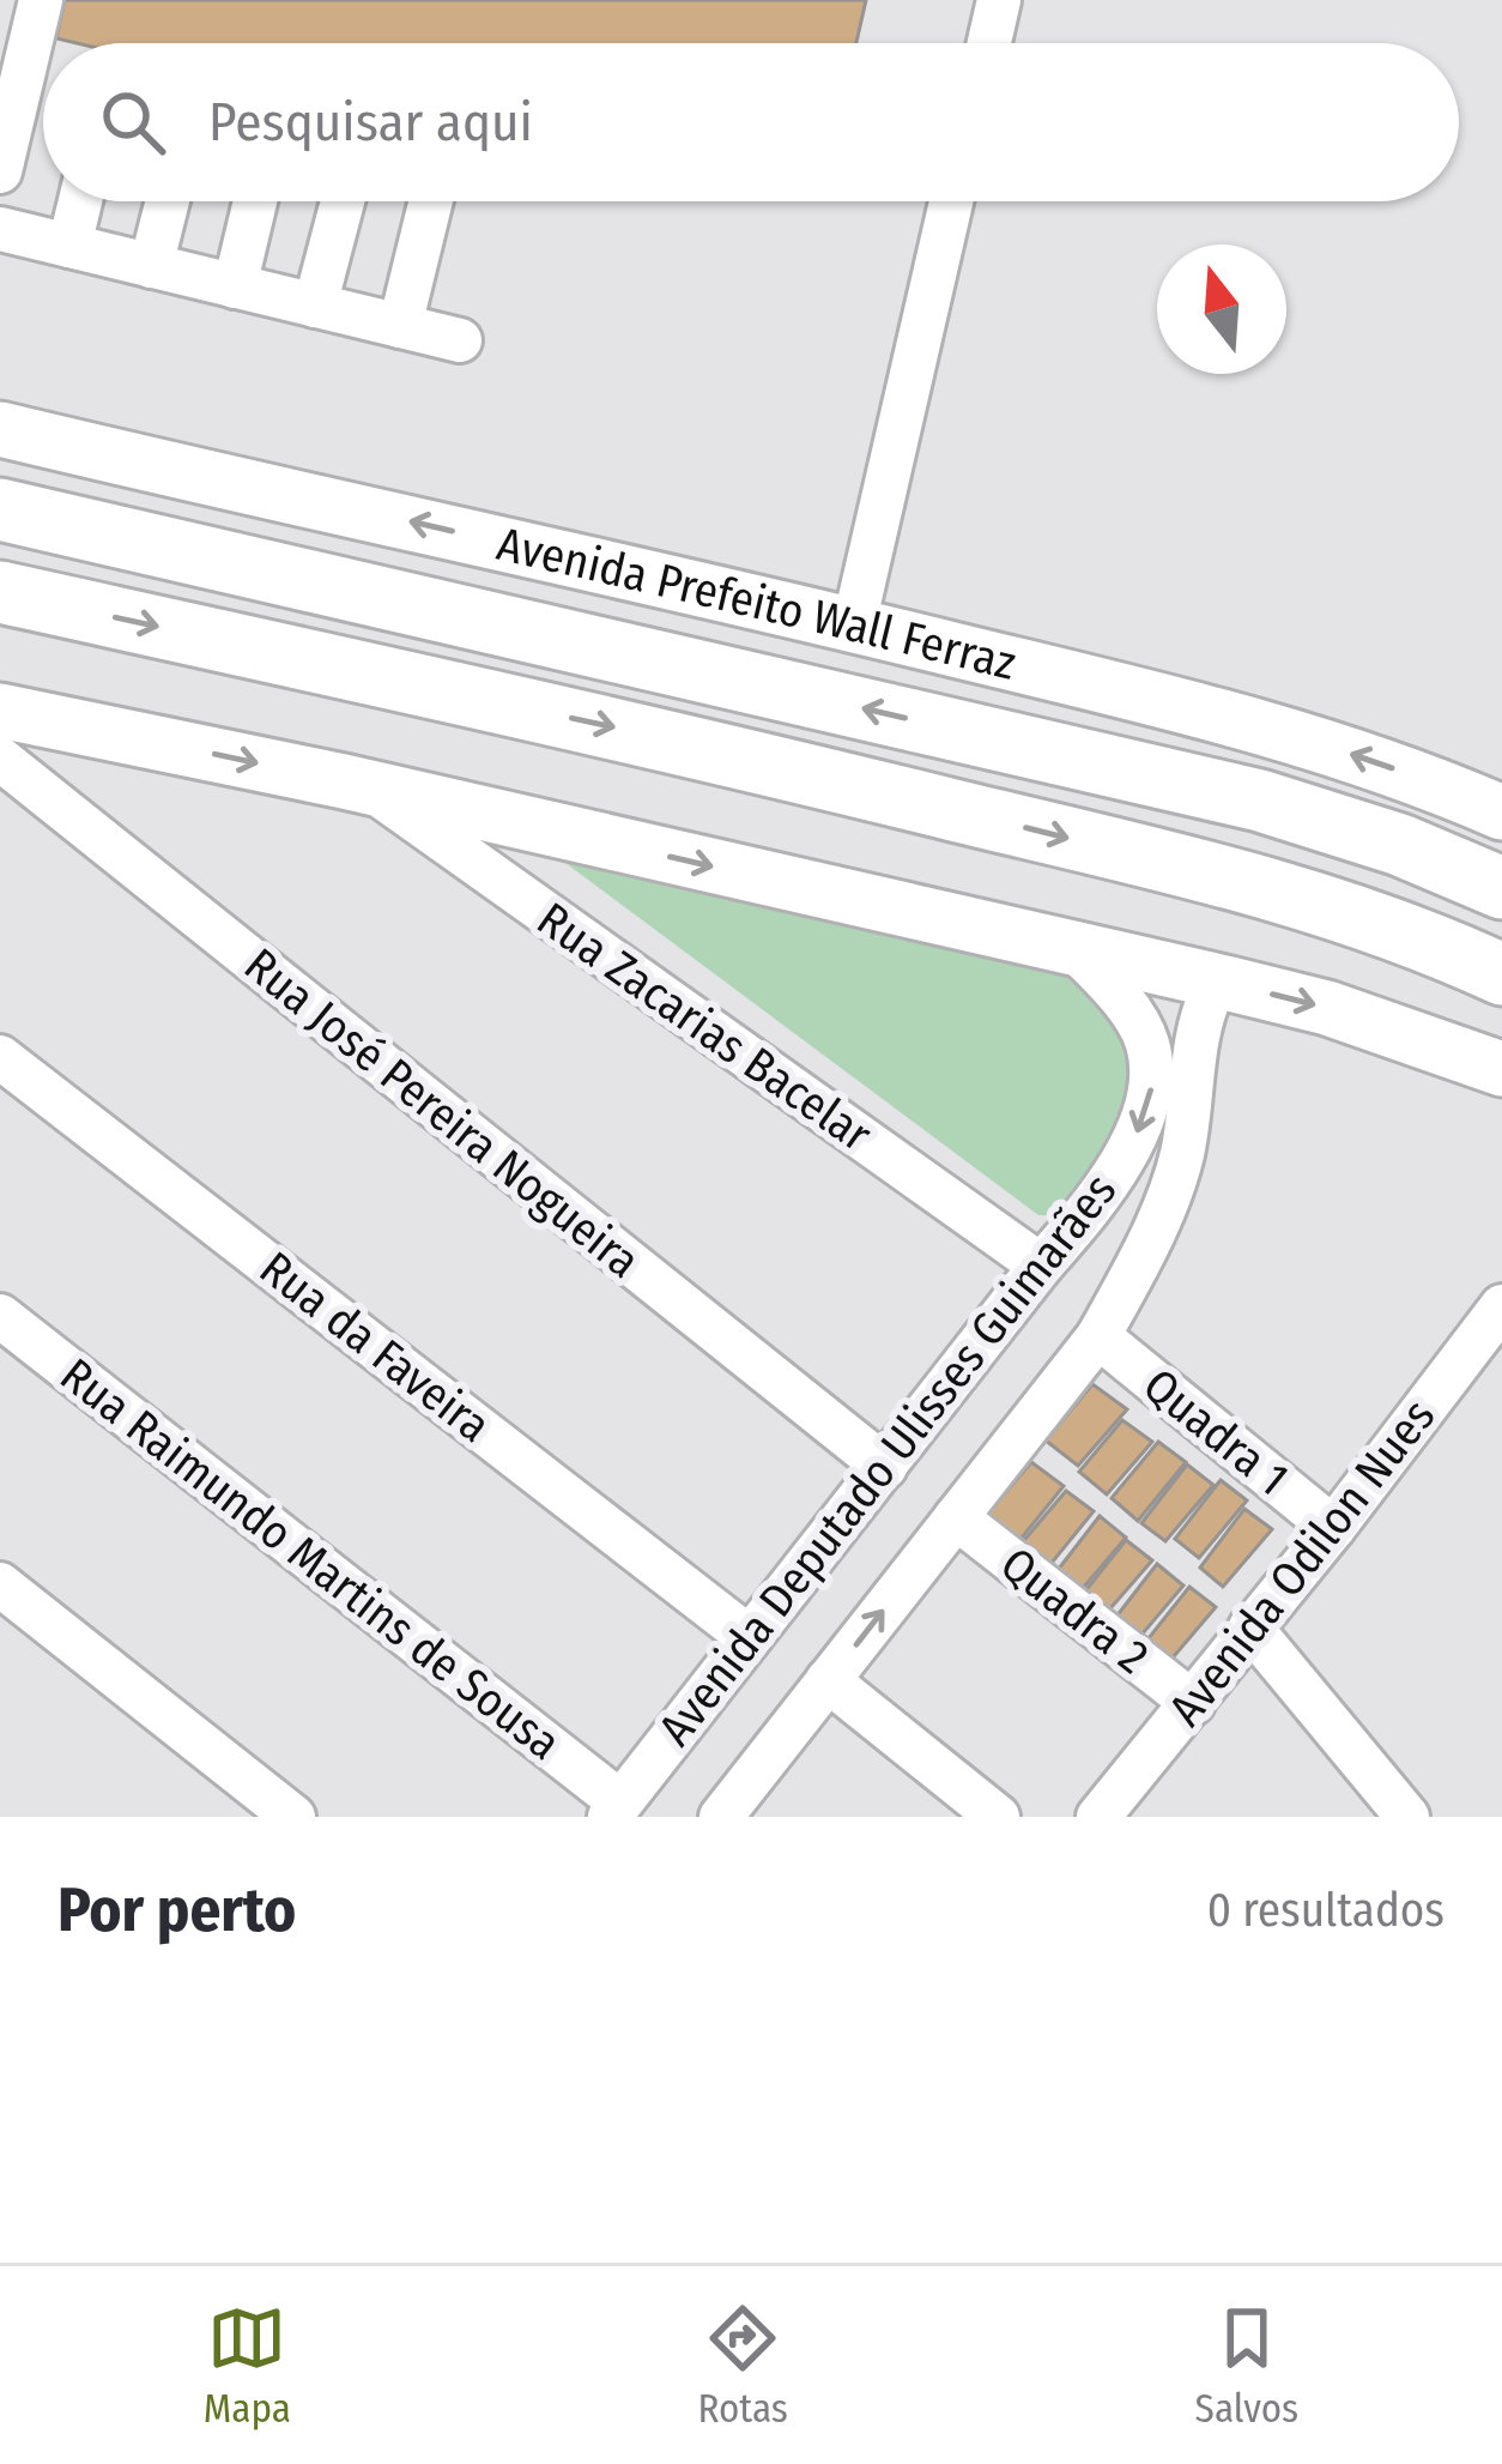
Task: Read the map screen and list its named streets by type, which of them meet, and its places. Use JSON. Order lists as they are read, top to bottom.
{
  "streets": {
    "highway": ["Avenida Prefeito Wall Ferraz"],
    "street": [
      "Rua Zacarias Bacelar",
      "Rua José Pereira Nogueira",
      "Rua da Faveira",
      "Quadra 1",
      "Avenida Deputado Ulisses Guimarães",
      "Rua Raimundo Martins de Sousa",
      "Avenida Odilon Nues",
      "Quadra 2"
    ]
  },
  "crossings": [
    ["Rua Zacarias Bacelar", "Avenida Deputado Ulisses Guimarães"],
    ["Rua José Pereira Nogueira", "Avenida Deputado Ulisses Guimarães"],
    ["Rua da Faveira", "Avenida Deputado Ulisses Guimarães"],
    ["Quadra 1", "Avenida Deputado Ulisses Guimarães"],
    ["Quadra 1", "Avenida Odilon Nues"],
    ["Avenida Deputado Ulisses Guimarães", "Rua Raimundo Martins de Sousa"],
    ["Avenida Deputado Ulisses Guimarães", "Quadra 2"],
    ["Avenida Odilon Nues", "Quadra 2"]
  ],
  "north": "top",
  "page": {
    "search": "Pesquisar aqui",
    "heading": ["Por perto", "0 resultados"],
    "nav": ["Mapa", "Rotas", "Salvos"]
  }
}
